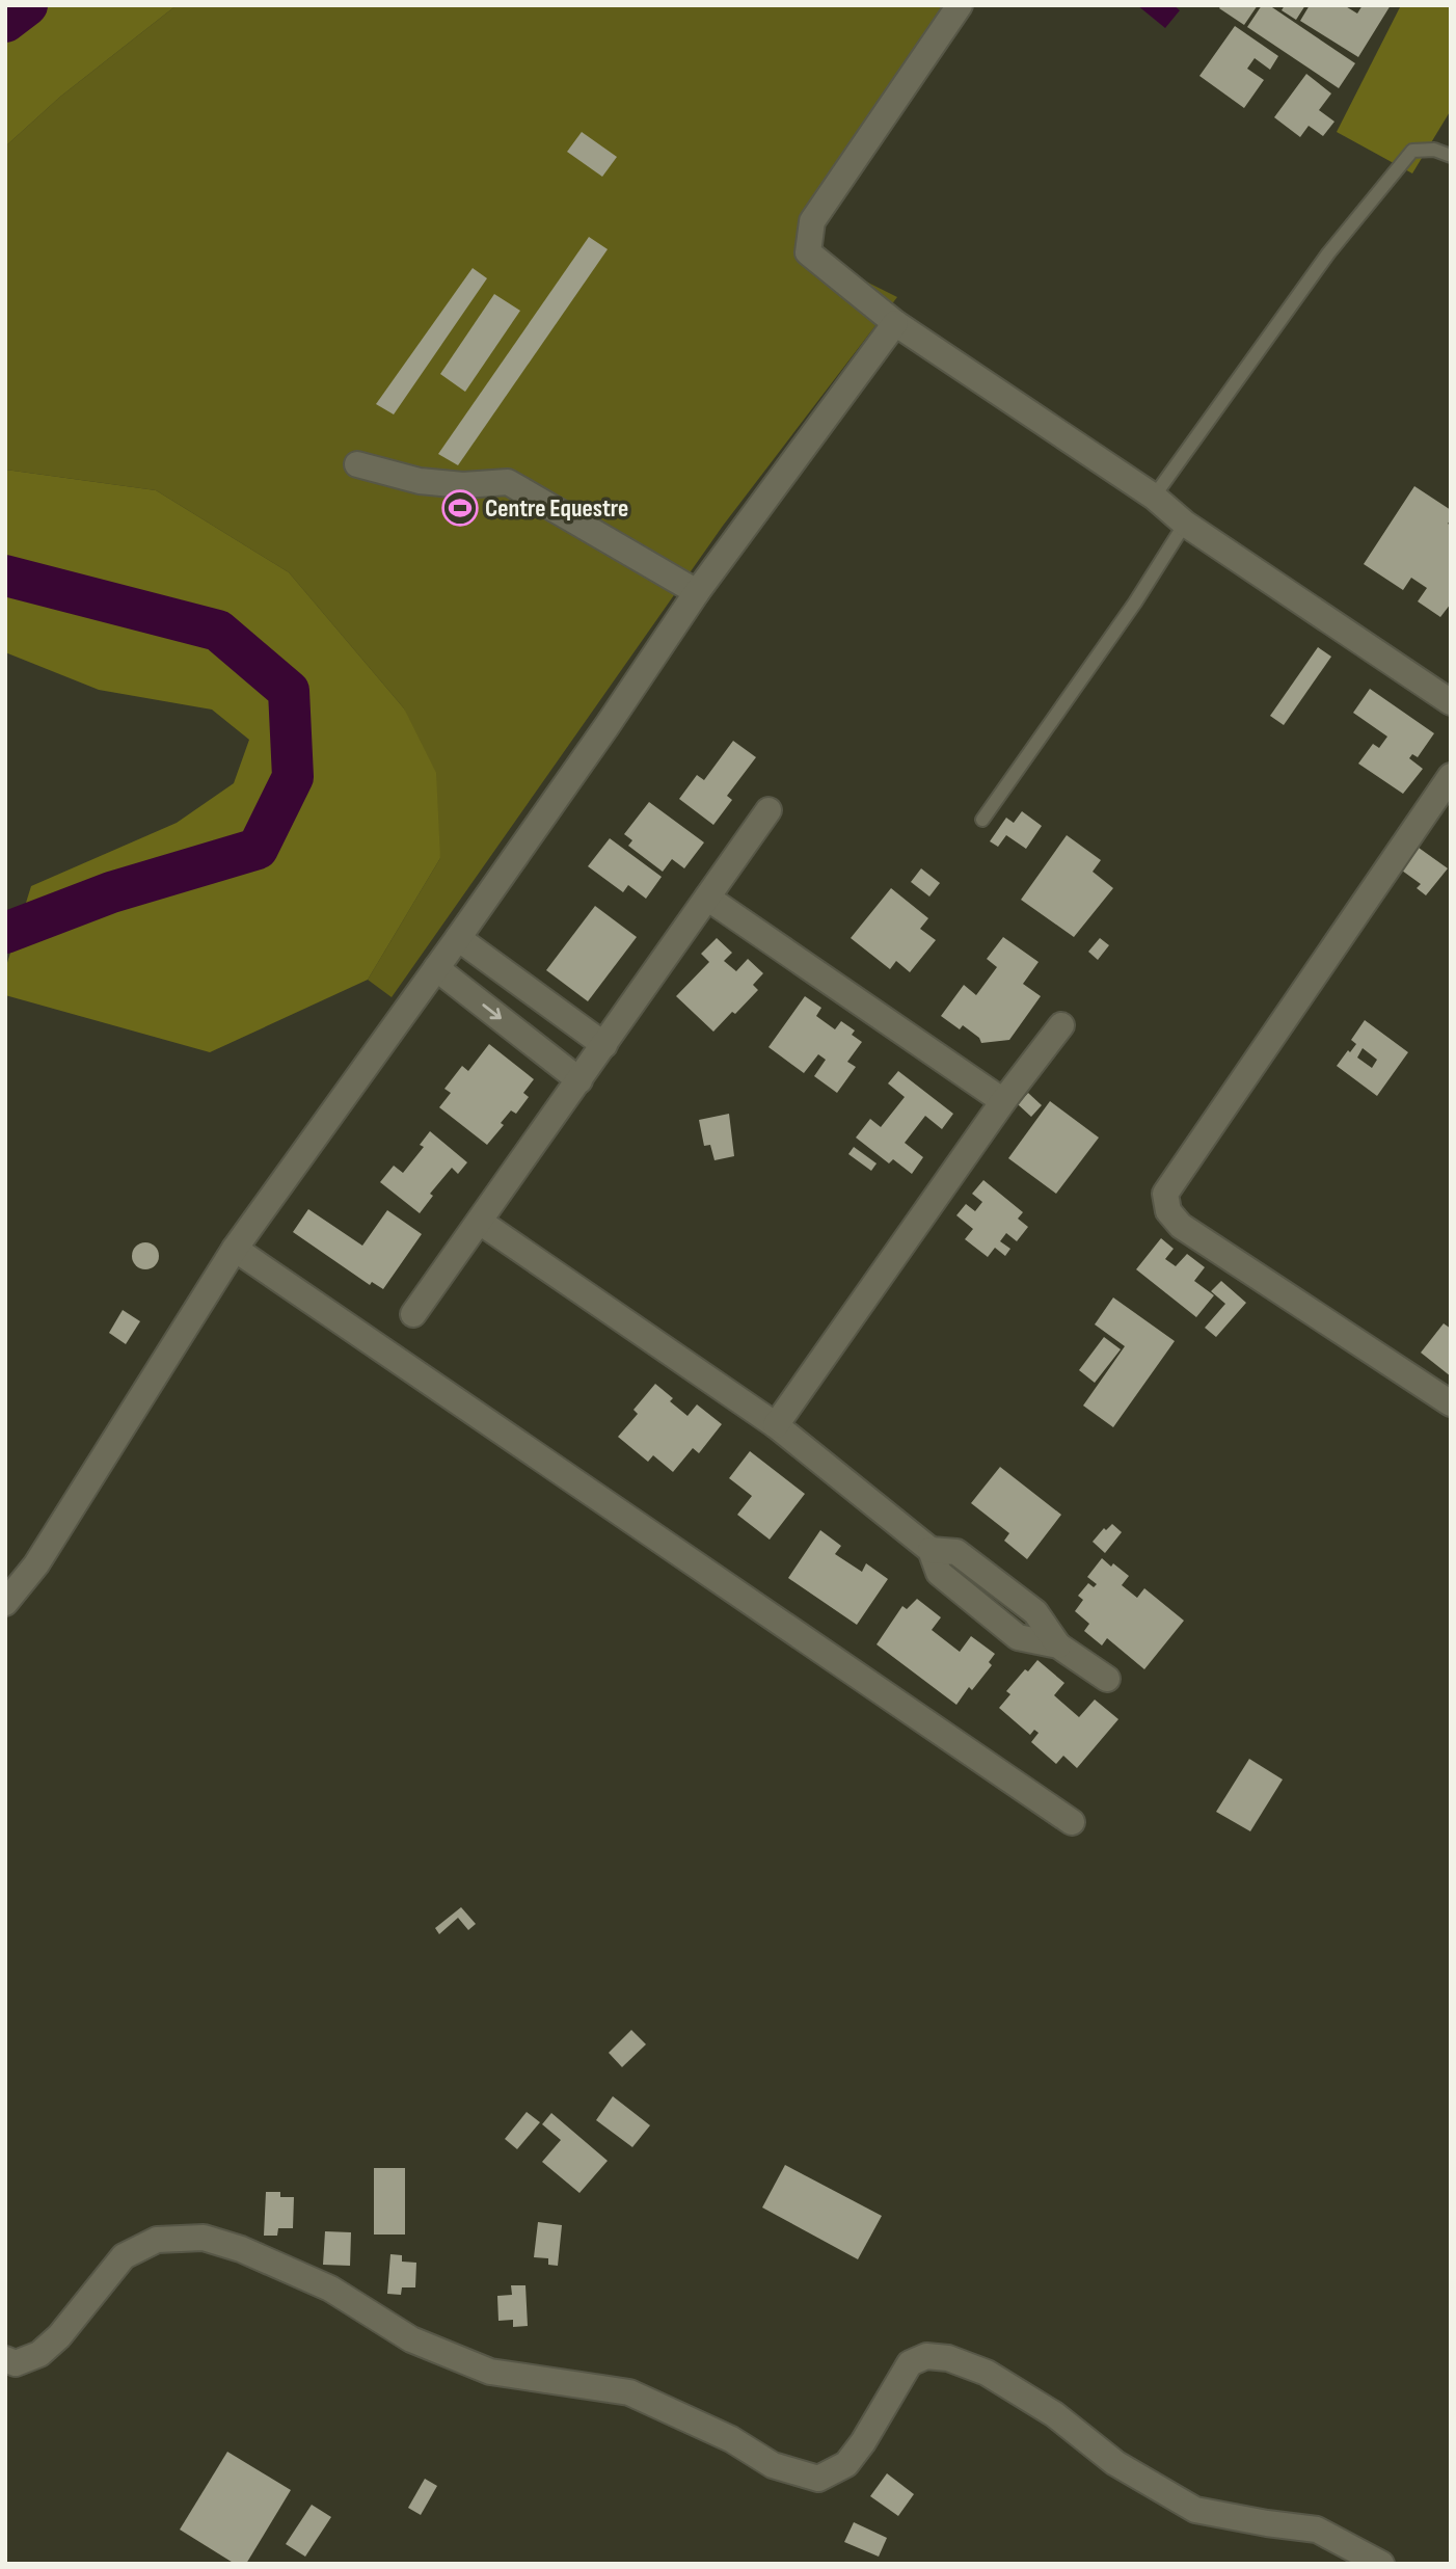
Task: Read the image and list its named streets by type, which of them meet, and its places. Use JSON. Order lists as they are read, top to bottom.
{
  "places": {
    "sports": ["Centre Equestre"]
  }
}
